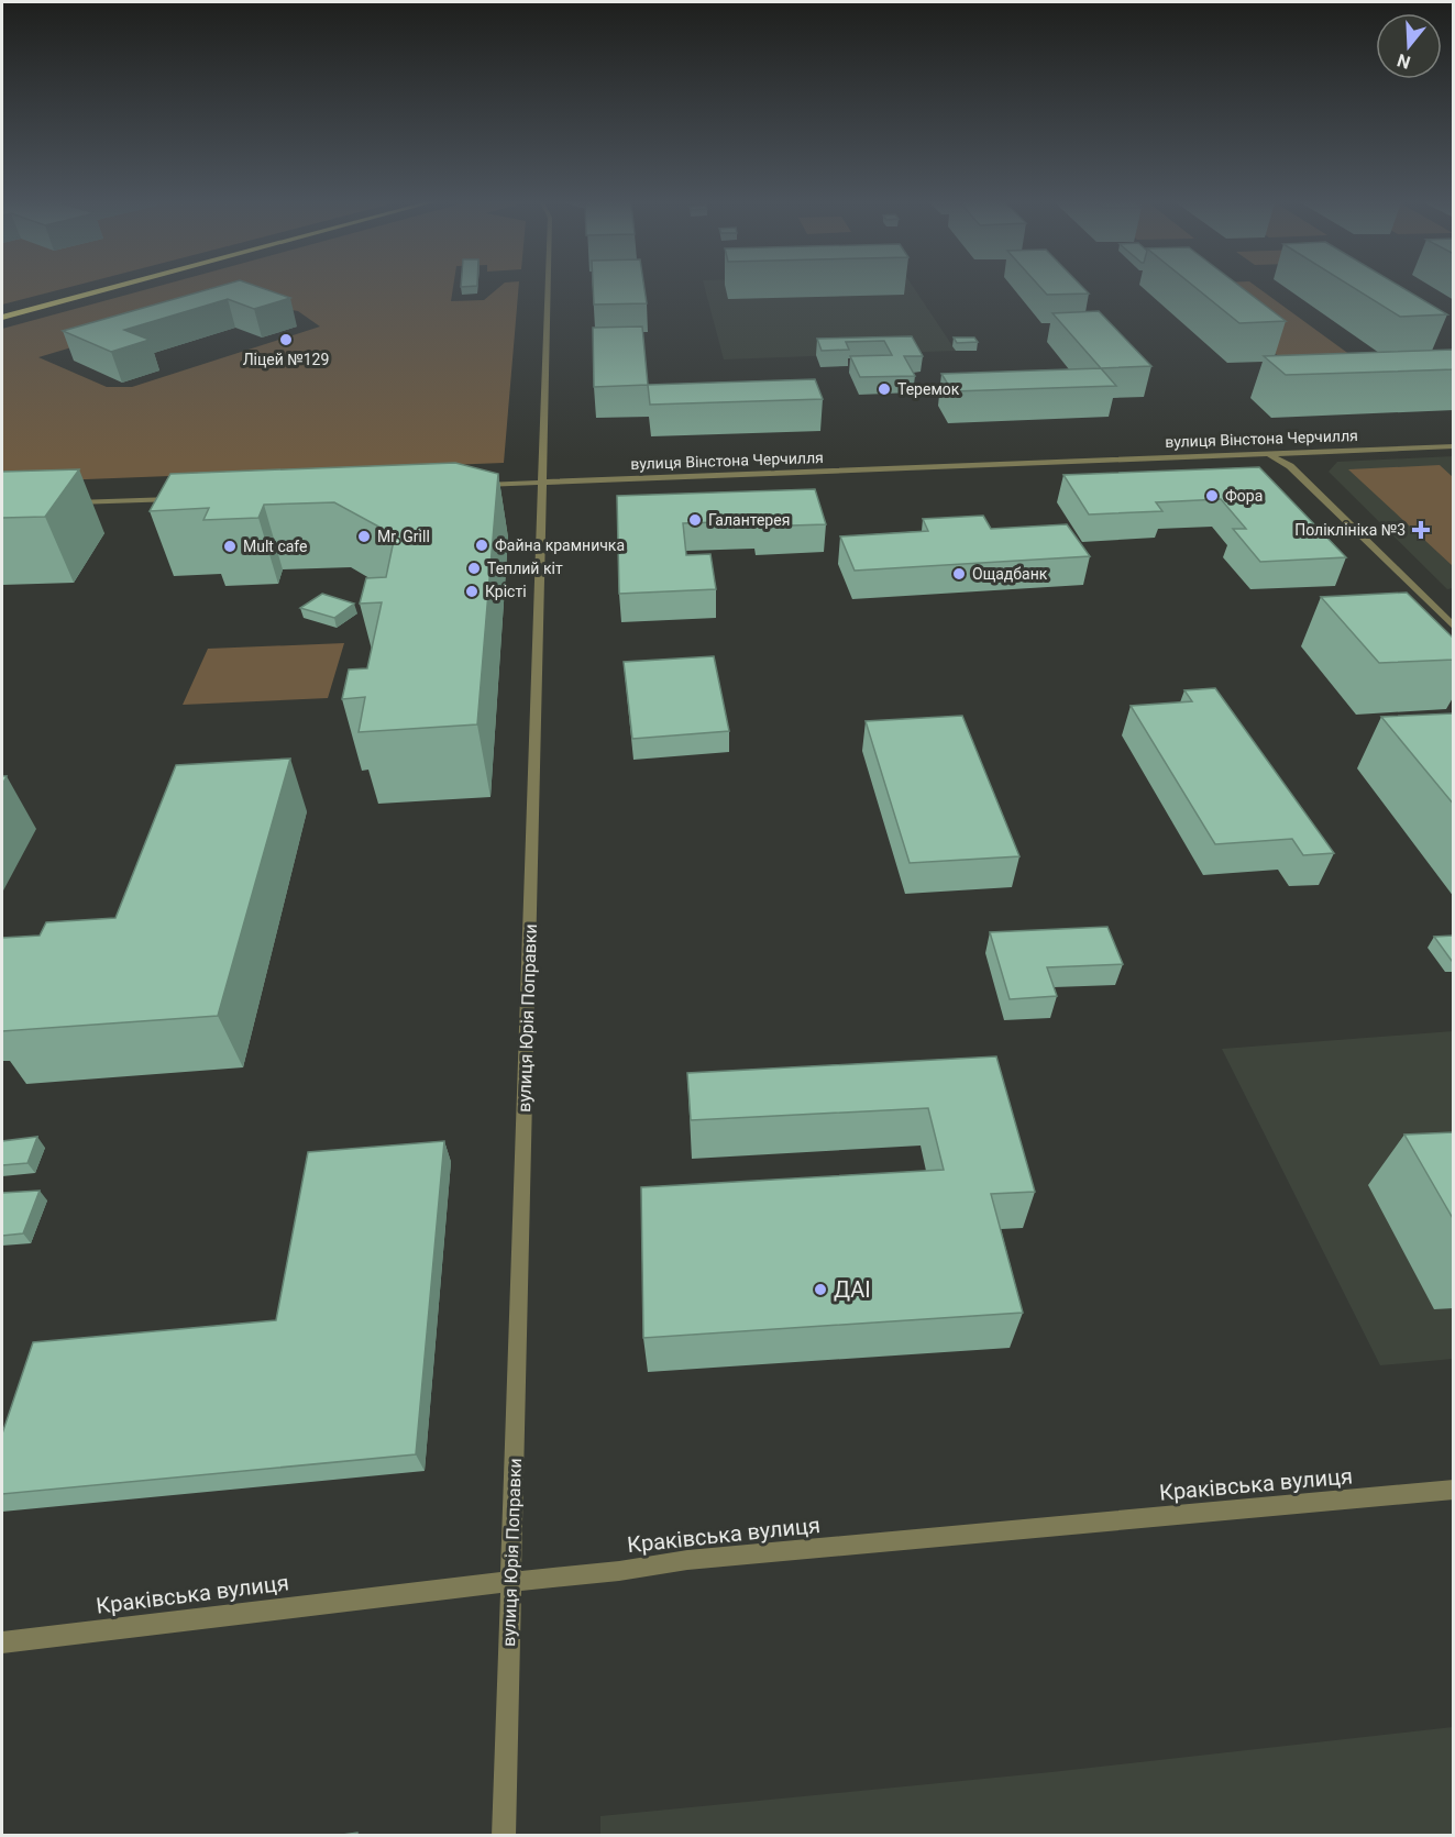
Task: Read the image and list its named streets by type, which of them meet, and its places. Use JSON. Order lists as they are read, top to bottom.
{
  "streets": {
    "street": ["вулиця Вінстона Черчилля", "вулиця Юрія Поправки", "Краківська вулиця"]
  },
  "crossings": [
    ["вулиця Вінстона Черчилля", "вулиця Юрія Поправки"],
    ["вулиця Юрія Поправки", "Краківська вулиця"]
  ],
  "places": {
    "other": [
      "Ліцей №129",
      "Теремок",
      "Фора",
      "Галантерея",
      "Mr. Grill",
      "Файна крамничка",
      "Mult cafe",
      "Теплий кіт",
      "Ощадбанк",
      "Крісті",
      "ДАІ"
    ],
    "health": ["Поліклініка №3"]
  },
  "north": "bottom"
}
